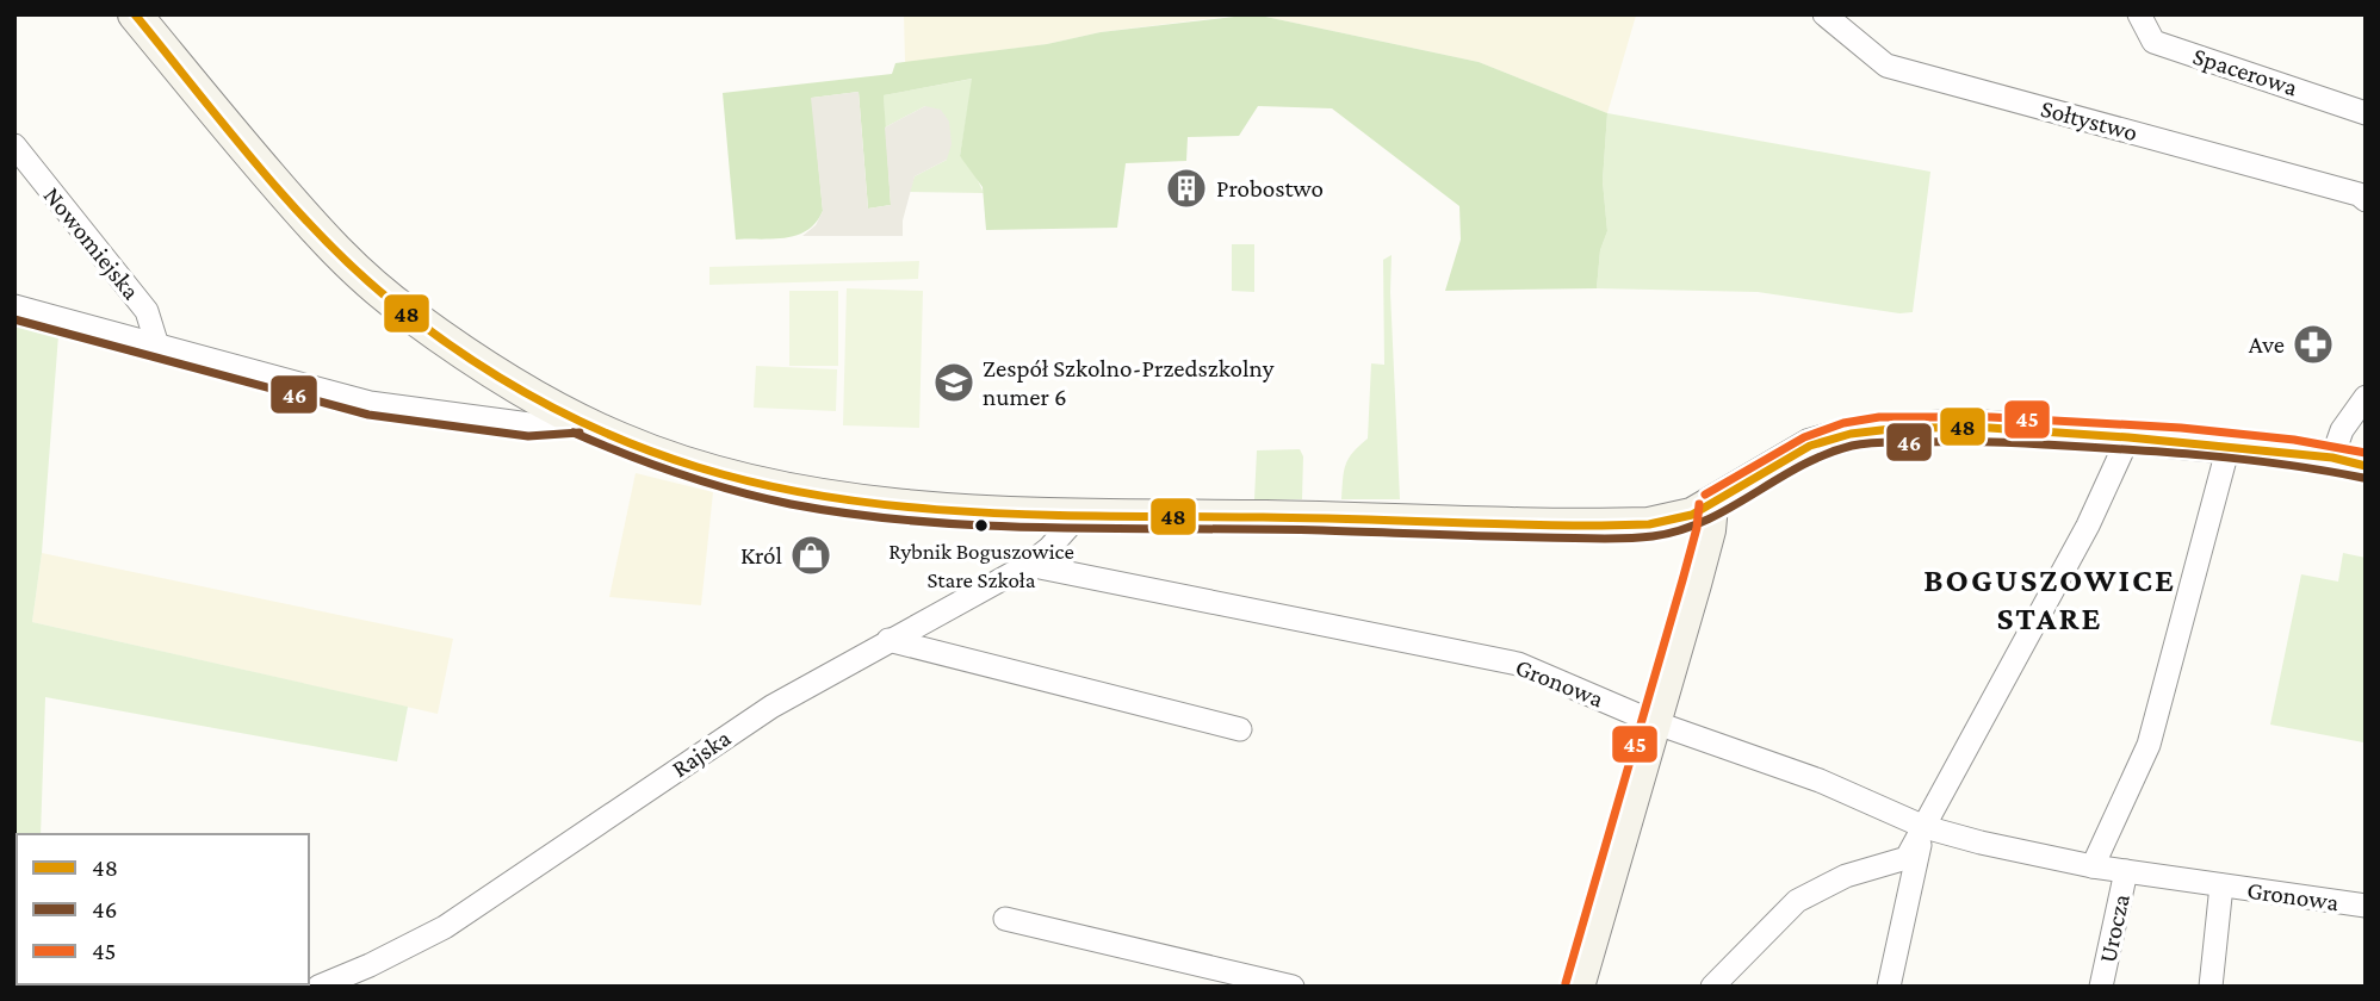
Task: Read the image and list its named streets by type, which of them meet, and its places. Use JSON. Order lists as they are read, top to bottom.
{
  "streets": {
    "street": [
      "Spacerowa",
      "Sołtystwo",
      "Nowomiejska",
      "Gronowa",
      "Rajska",
      "Urocza"
    ]
  },
  "crossings": [
    ["Gronowa", "Rajska"],
    ["Gronowa", "Urocza"]
  ],
  "districts": ["BOGUSZOWICE STARE"],
  "places": {
    "building": ["Probostwo"],
    "pharmacy": ["Ave"],
    "school or university": ["Zespół Szkolno-Przedszkolny numer 6"],
    "other": ["Rybnik Boguszowice Stare Szkoła"],
    "shop": ["Król"]
  },
  "lines": ["transit line 48", "transit line 46", "transit line 45"],
  "legend": ["48", "46", "45"]
}
